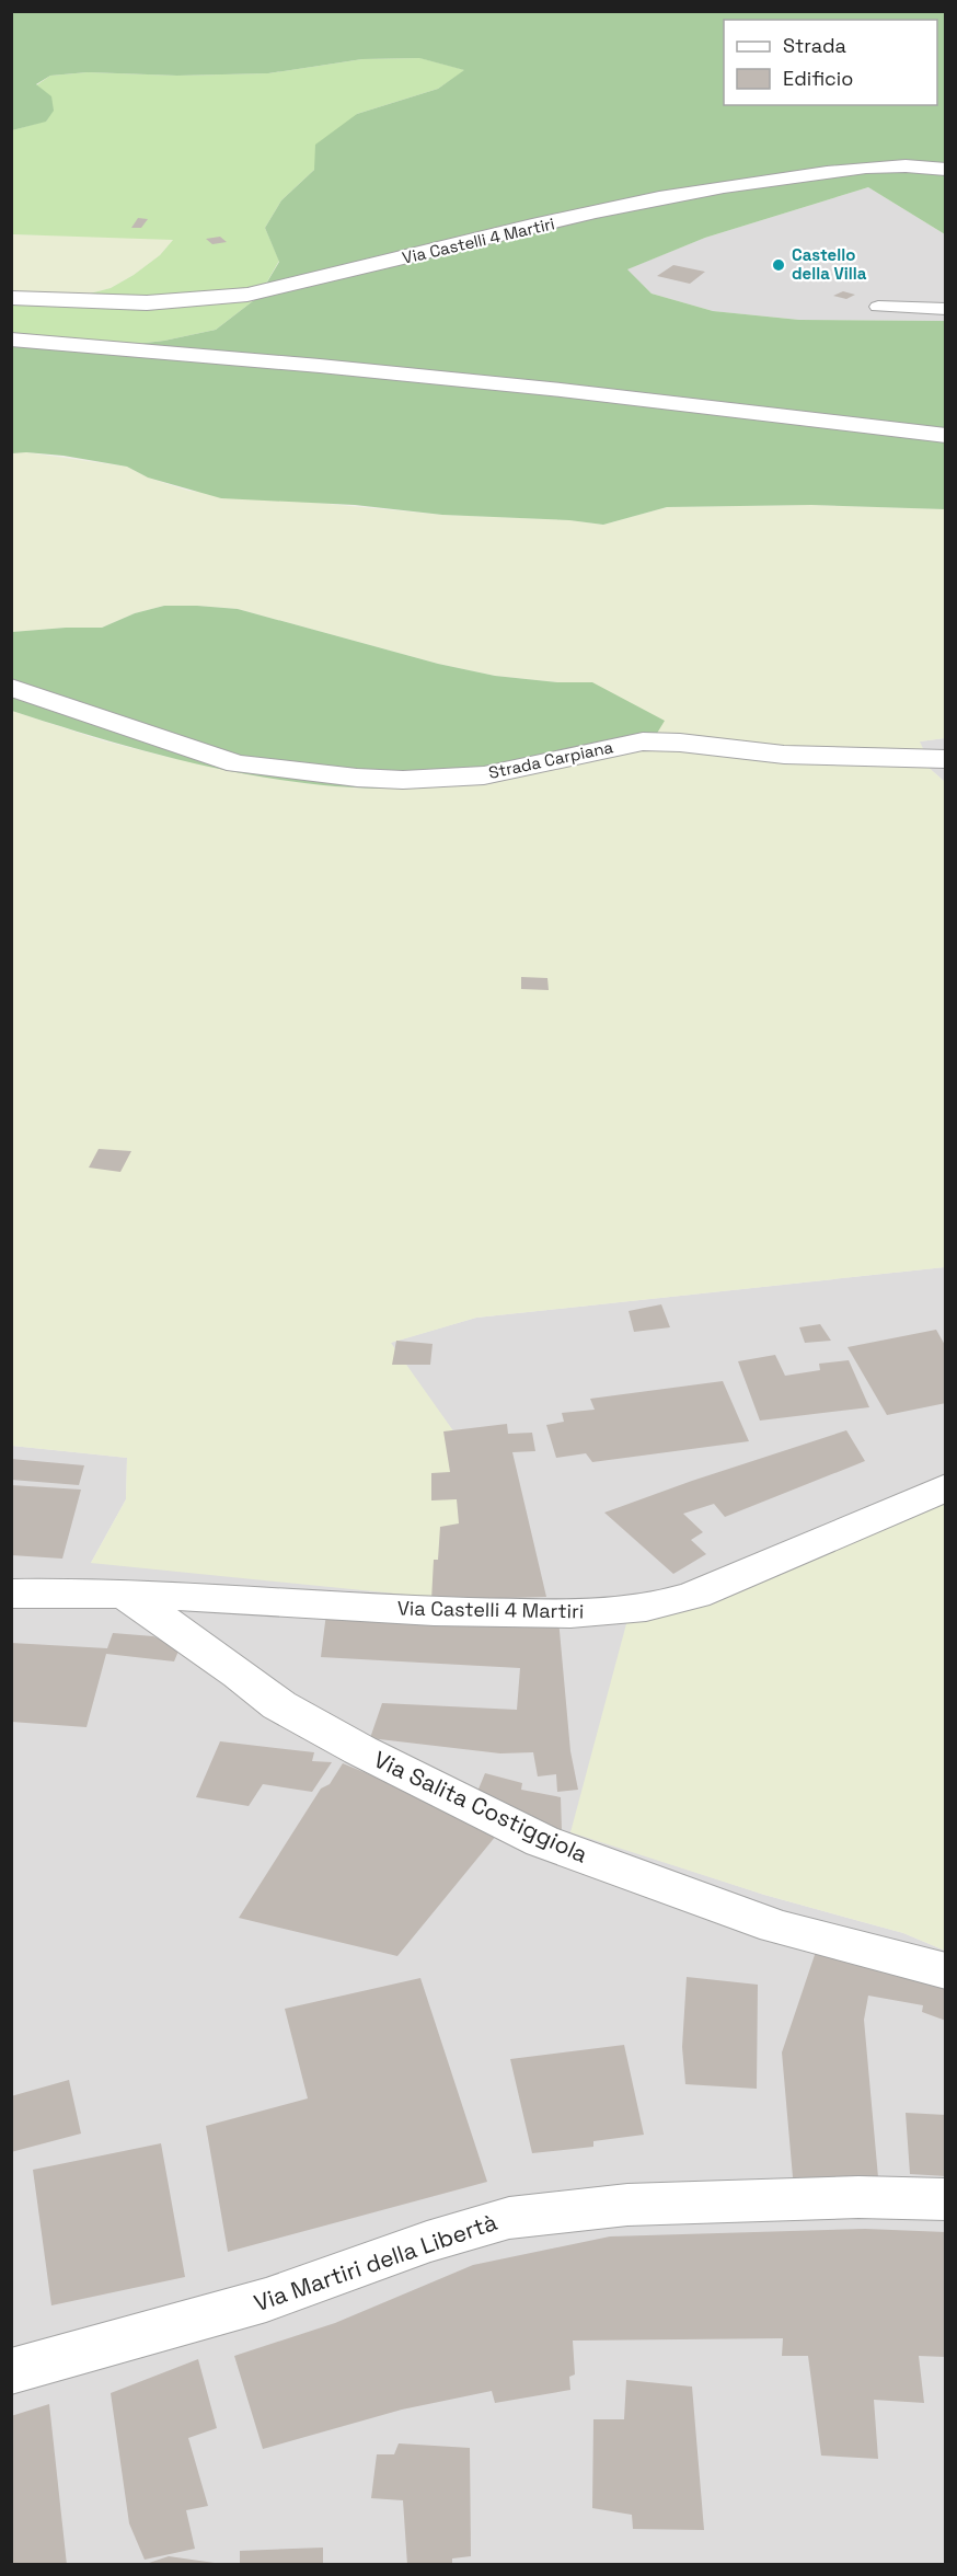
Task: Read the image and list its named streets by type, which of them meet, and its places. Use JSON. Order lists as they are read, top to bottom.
{
  "streets": {
    "street": [
      "Via Castelli 4 Martiri",
      "Strada Carpiana",
      "Via Salita Costiggiola",
      "Via Martiri della Libertà"
    ]
  },
  "crossings": [
    ["Via Castelli 4 Martiri", "Via Salita Costiggiola"]
  ],
  "places": ["Castello della Villa"],
  "legend": ["Strada", "Edificio"]
}
